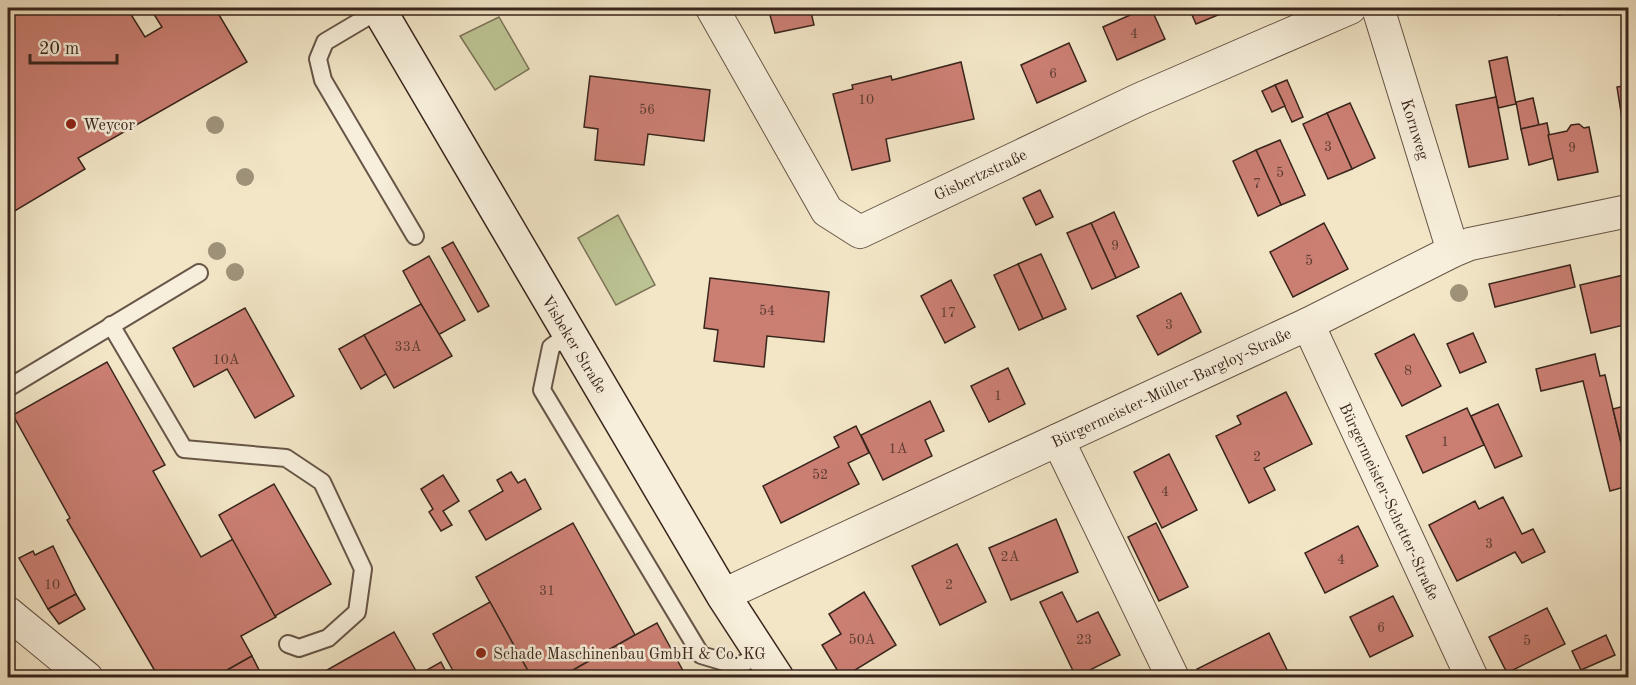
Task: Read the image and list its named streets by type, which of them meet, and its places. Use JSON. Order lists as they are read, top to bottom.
{
  "streets": {
    "street": [
      "Kornweg",
      "Gisbertzstraße",
      "Visbeker Straße",
      "Bürgermeister-Müller-Bargloy-Straße",
      "Bürgermeister-Schetter-Straße"
    ]
  },
  "crossings": [
    ["Kornweg", "Bürgermeister-Müller-Bargloy-Straße"],
    ["Visbeker Straße", "Bürgermeister-Müller-Bargloy-Straße"],
    ["Bürgermeister-Müller-Bargloy-Straße", "Bürgermeister-Schetter-Straße"]
  ],
  "places": ["Weycor", "Schade Maschinenbau GmbH & Co. KG"],
  "house_numbers": [
    "4",
    "6",
    "10",
    "56",
    "3",
    "9",
    "5",
    "7",
    "9",
    "5",
    "54",
    "17",
    "3",
    "33A",
    "10A",
    "8",
    "1",
    "1",
    "1A",
    "2",
    "52",
    "4",
    "3",
    "2A",
    "4",
    "10",
    "2",
    "31",
    "6",
    "50A",
    "23",
    "5"
  ],
  "scale_bar": "20 m"
}
